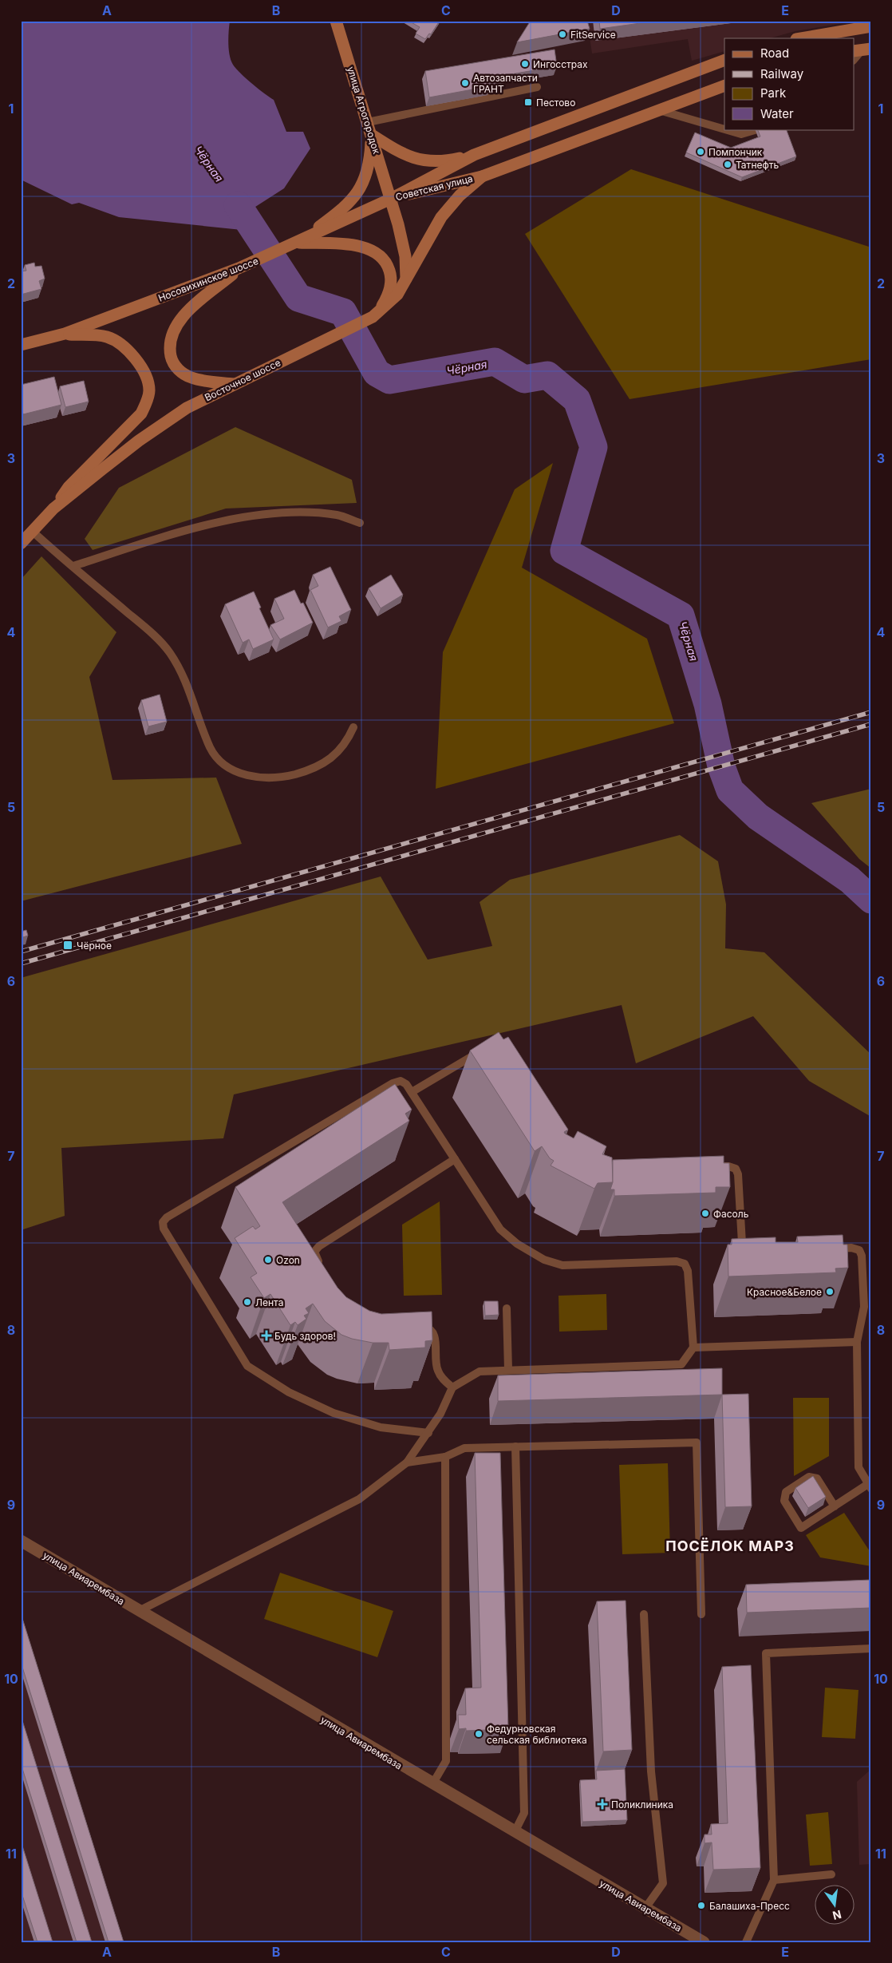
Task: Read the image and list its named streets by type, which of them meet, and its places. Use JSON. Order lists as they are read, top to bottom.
{
  "streets": {
    "main road": [
      "улица Агрогородок",
      "Советская улица",
      "Носовихинское шоссе",
      "Восточное шоссе"
    ],
    "street": ["улица Авиарембаза"]
  },
  "crossings": [
    ["улица Агрогородок", "Советская улица"],
    ["улица Агрогородок", "Носовихинское шоссе"],
    ["Советская улица", "Носовихинское шоссе"],
    ["Советская улица", "Восточное шоссе"]
  ],
  "districts": ["ПОСЁЛОК МАРЗ"],
  "water": ["Чёрная"],
  "places": {
    "other": [
      "FitService",
      "Ингосстрах",
      "Автозапчасти ГРАНТ",
      "Помпончик",
      "Татнефть",
      "Фасоль",
      "Ozon",
      "Красное&Белое",
      "Лента",
      "Федурновская сельская библиотека",
      "Балашиха-Пресс"
    ],
    "transit": ["Пестово", "Чёрное"],
    "health": ["Будь здоров!", "Поликлиника"]
  },
  "legend": [
    "Road",
    "Railway",
    "Park",
    "Water"
  ],
  "north": "bottom",
  "grid": {
    "columns": [
      "A",
      "B",
      "C",
      "D",
      "E"
    ],
    "rows": [
      "1",
      "2",
      "3",
      "4",
      "5",
      "6",
      "7",
      "8",
      "9",
      "10",
      "11"
    ]
  }
}
